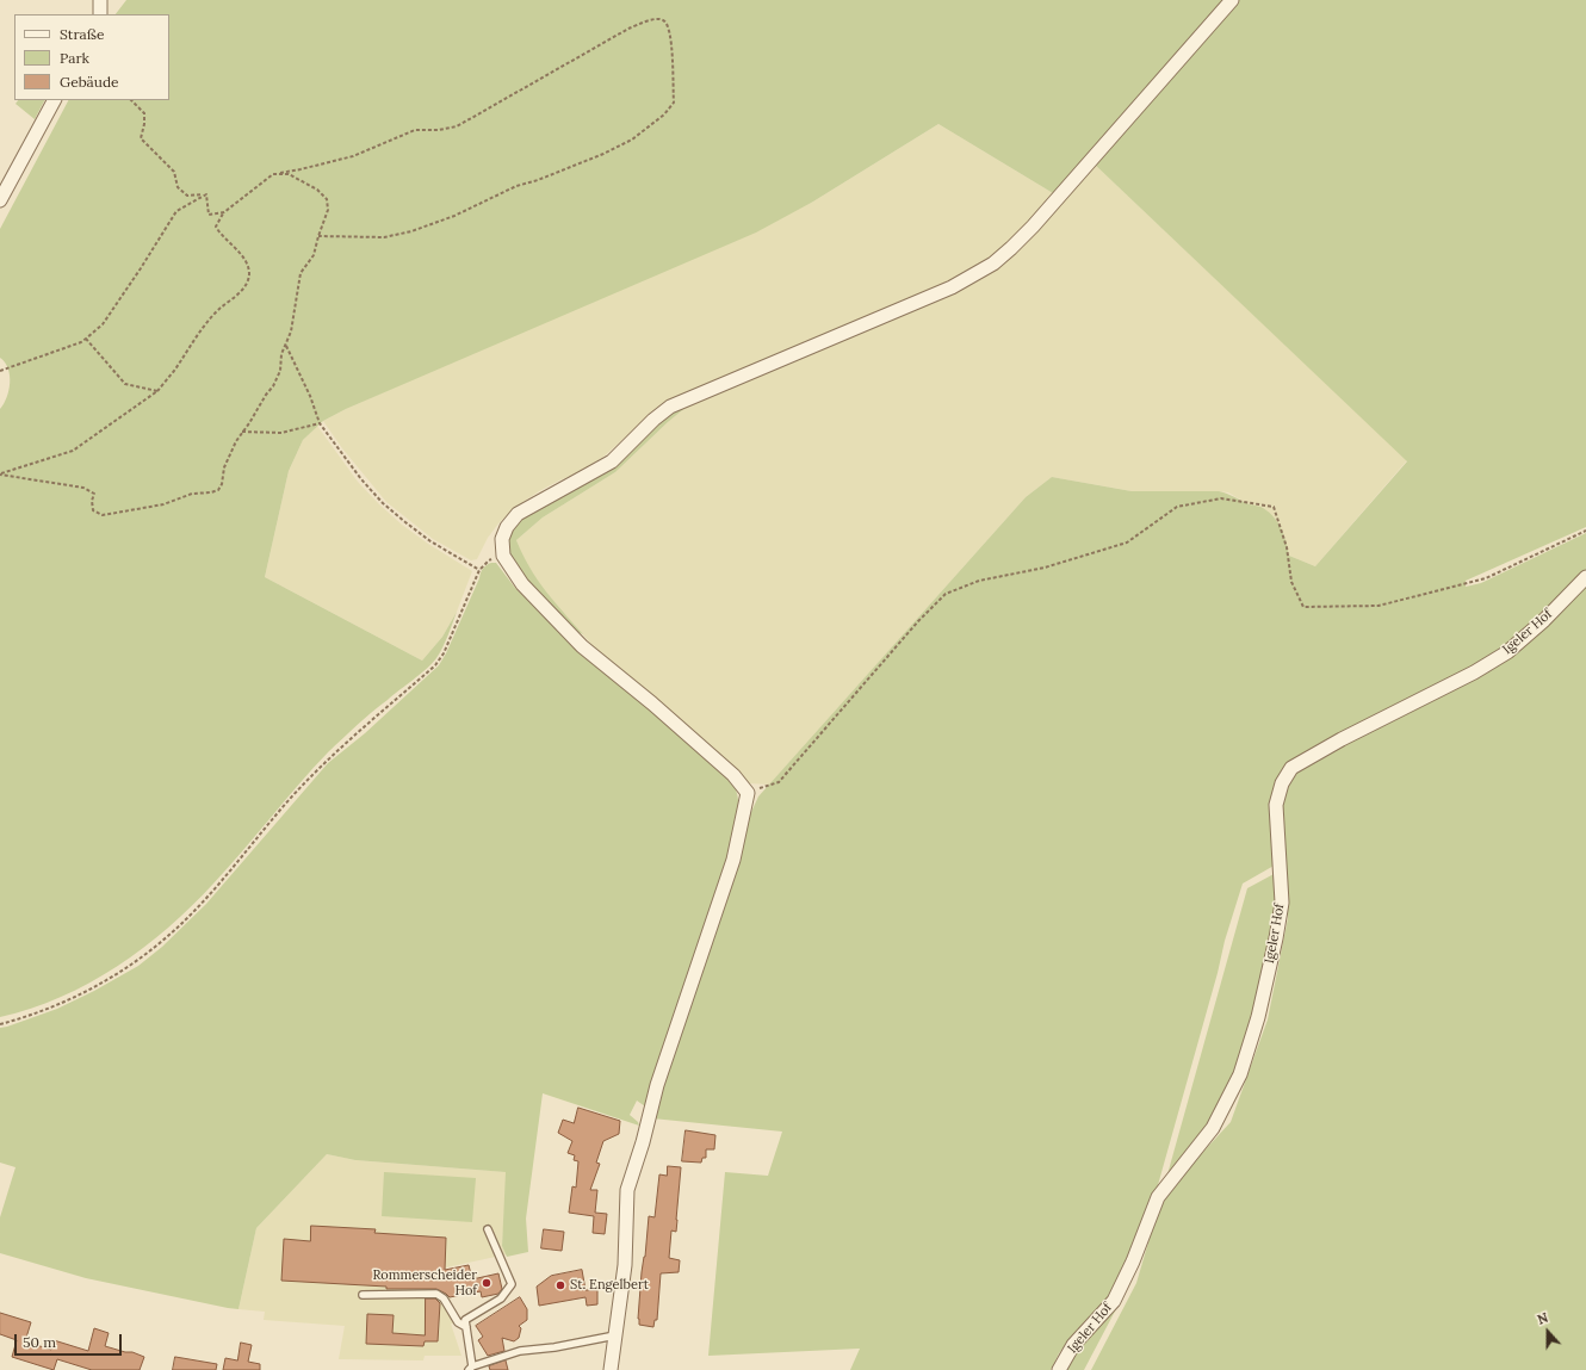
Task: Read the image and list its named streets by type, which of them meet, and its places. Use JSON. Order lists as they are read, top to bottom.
{
  "streets": {
    "street": ["Igeler Hof"]
  },
  "places": ["Rommerscheider Hof", "St. Engelbert"],
  "legend": ["Straße", "Park", "Gebäude"],
  "scale_bar": "50 m",
  "north": "top"
}
